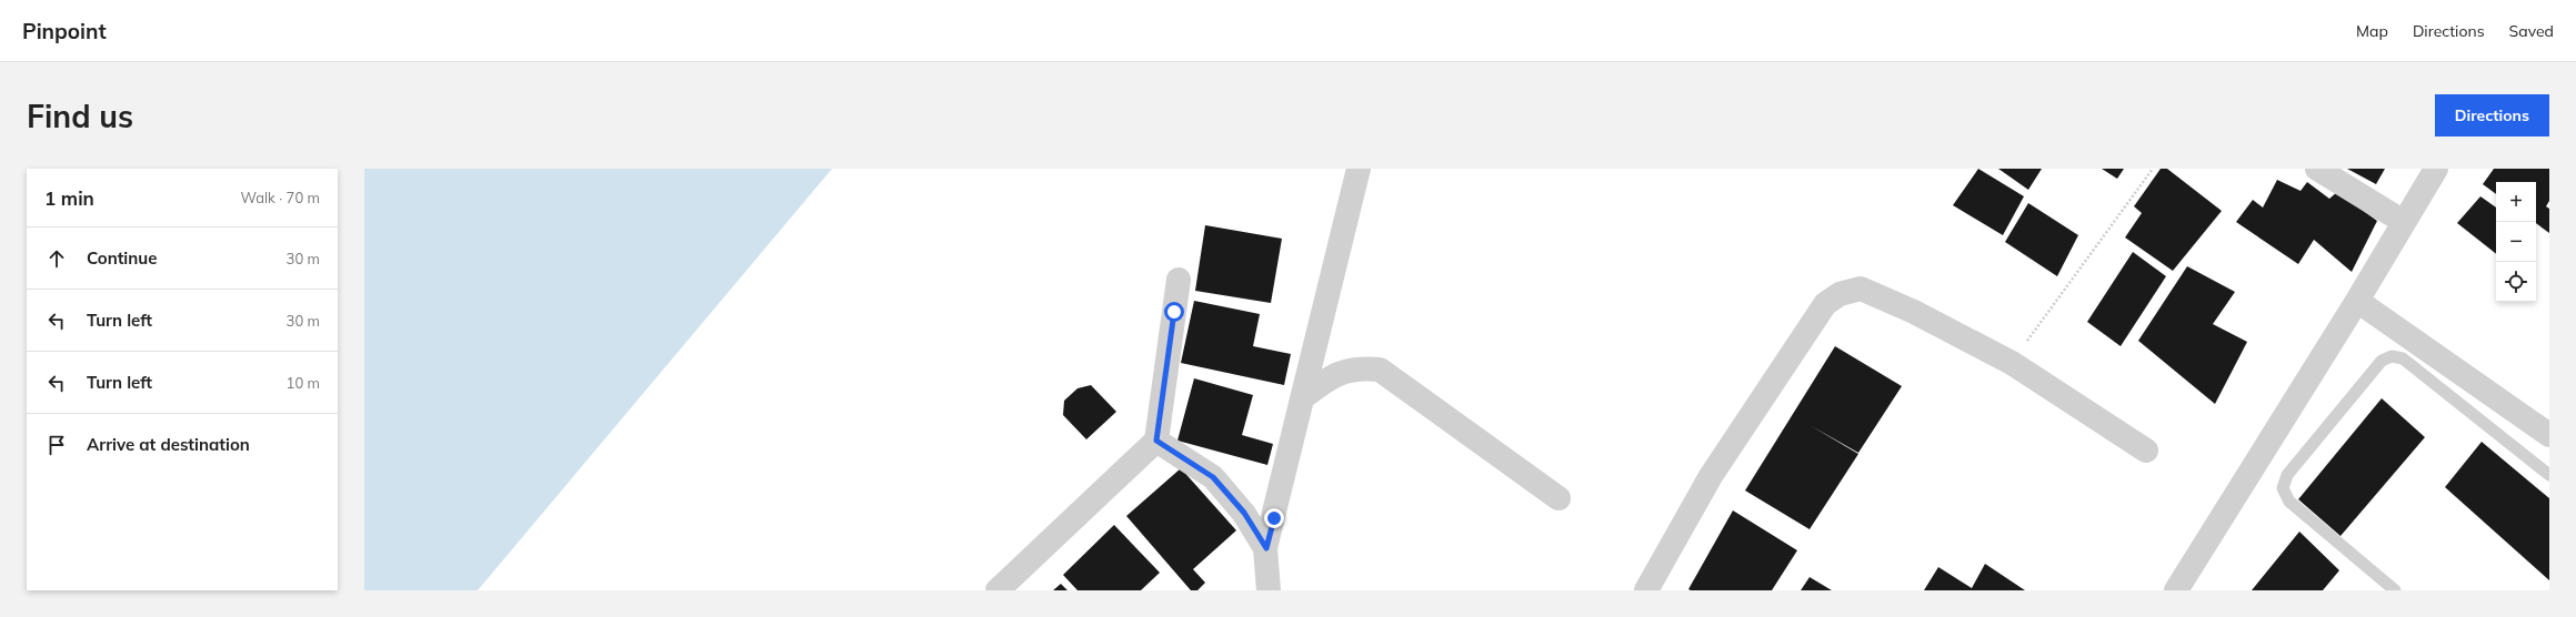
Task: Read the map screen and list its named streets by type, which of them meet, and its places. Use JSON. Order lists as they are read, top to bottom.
{
  "page": {
    "header": "Pinpoint",
    "nav": ["Map", "Directions", "Saved"],
    "buttons": "Directions",
    "title": "Find us",
    "heading": ["1 min", "Walk · 70 m"],
    "map_buttons": ["+", "−"],
    "list": [
      ["Continue", "30 m"],
      ["Turn left", "30 m"],
      ["Turn left", "10 m"],
      "Arrive at destination"
    ]
  }
}
